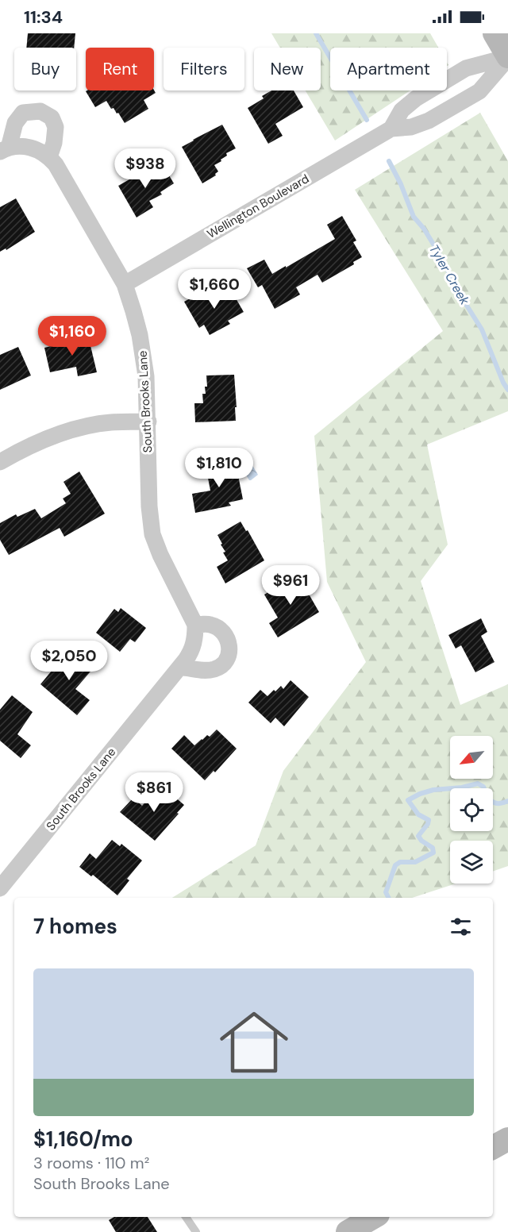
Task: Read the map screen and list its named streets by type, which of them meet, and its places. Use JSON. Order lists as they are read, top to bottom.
{
  "streets": {
    "street": ["Wellington Boulevard", "South Brooks Lane"]
  },
  "crossings": [
    ["Wellington Boulevard", "South Brooks Lane"]
  ],
  "water": ["Tyler Creek"],
  "north": "bottom left",
  "page": {
    "status": "11:34",
    "chip": [
      "Buy",
      "Rent",
      "Filters",
      "New",
      "Apartment"
    ],
    "price": [
      "$938",
      "$1,660",
      "$1,160",
      "$1,810",
      "$961",
      "$2,050",
      "$861"
    ],
    "heading": "7 homes",
    "list": [
      {
        "name": "$1,160/mo",
        "note": "3 rooms · 110 m² · South Brooks Lane"
      }
    ]
  }
}
